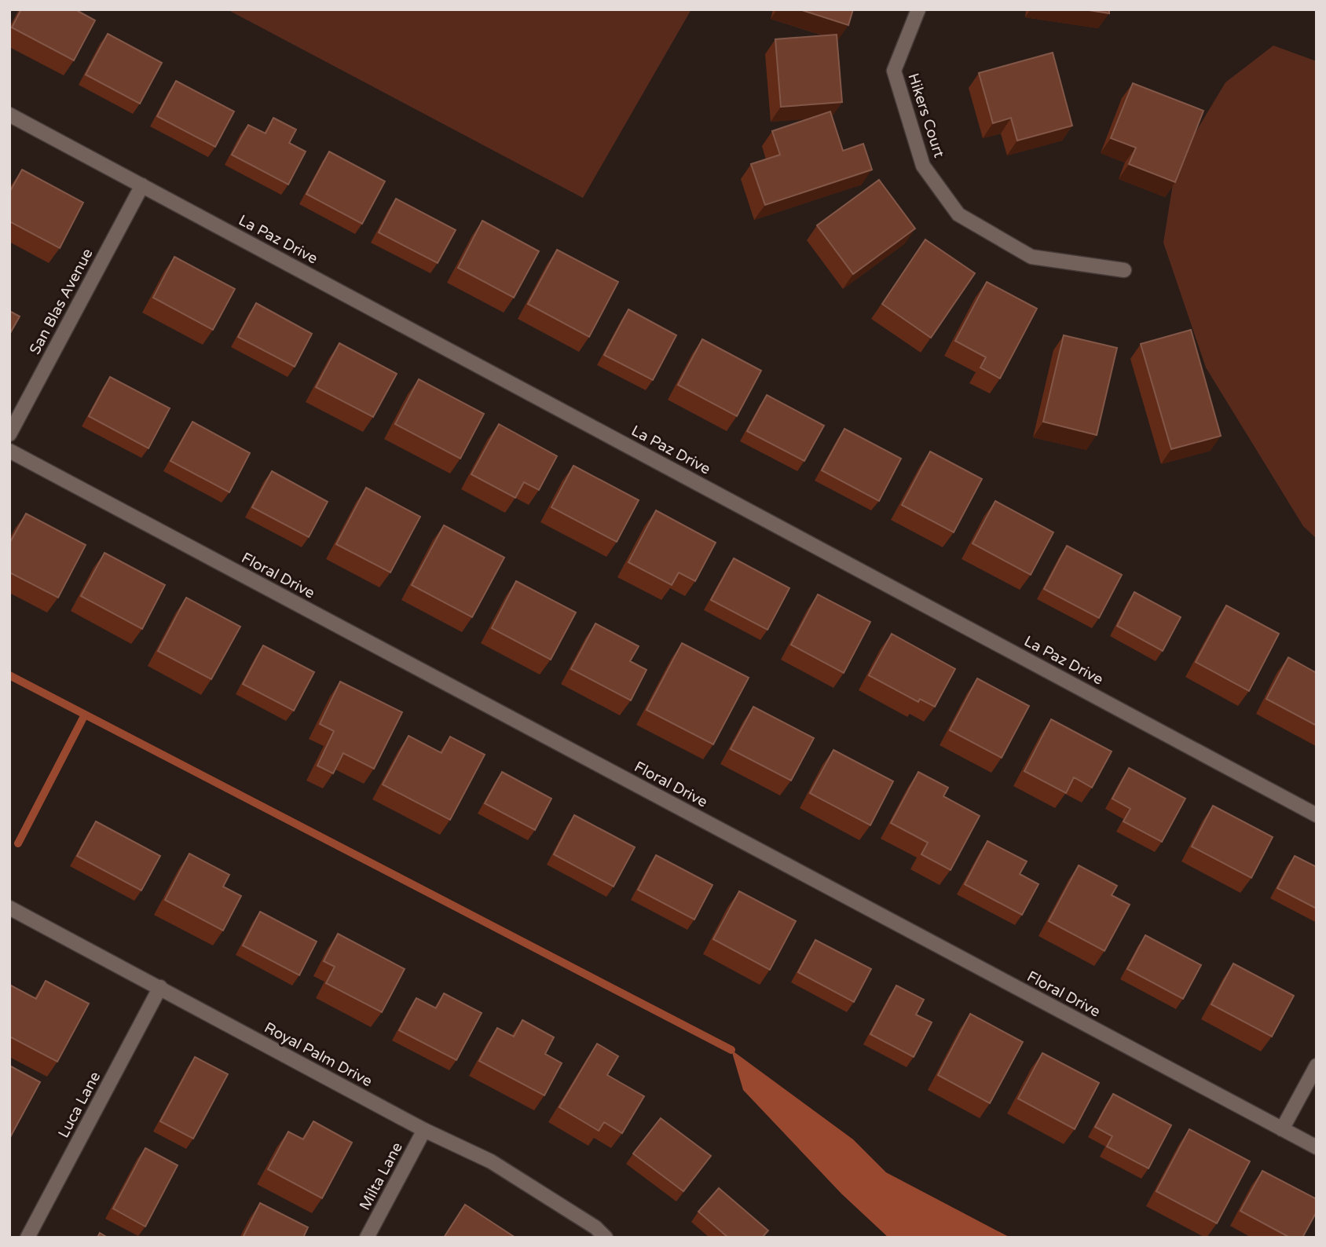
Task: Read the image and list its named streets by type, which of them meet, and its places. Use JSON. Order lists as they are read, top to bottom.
{
  "streets": {
    "street": [
      "Hikers Court",
      "La Paz Drive",
      "San Blas Avenue",
      "Floral Drive",
      "Royal Palm Drive",
      "Luca Lane",
      "Milta Lane"
    ]
  },
  "crossings": [
    ["La Paz Drive", "San Blas Avenue"],
    ["Royal Palm Drive", "Luca Lane"],
    ["Royal Palm Drive", "Milta Lane"]
  ]
}
